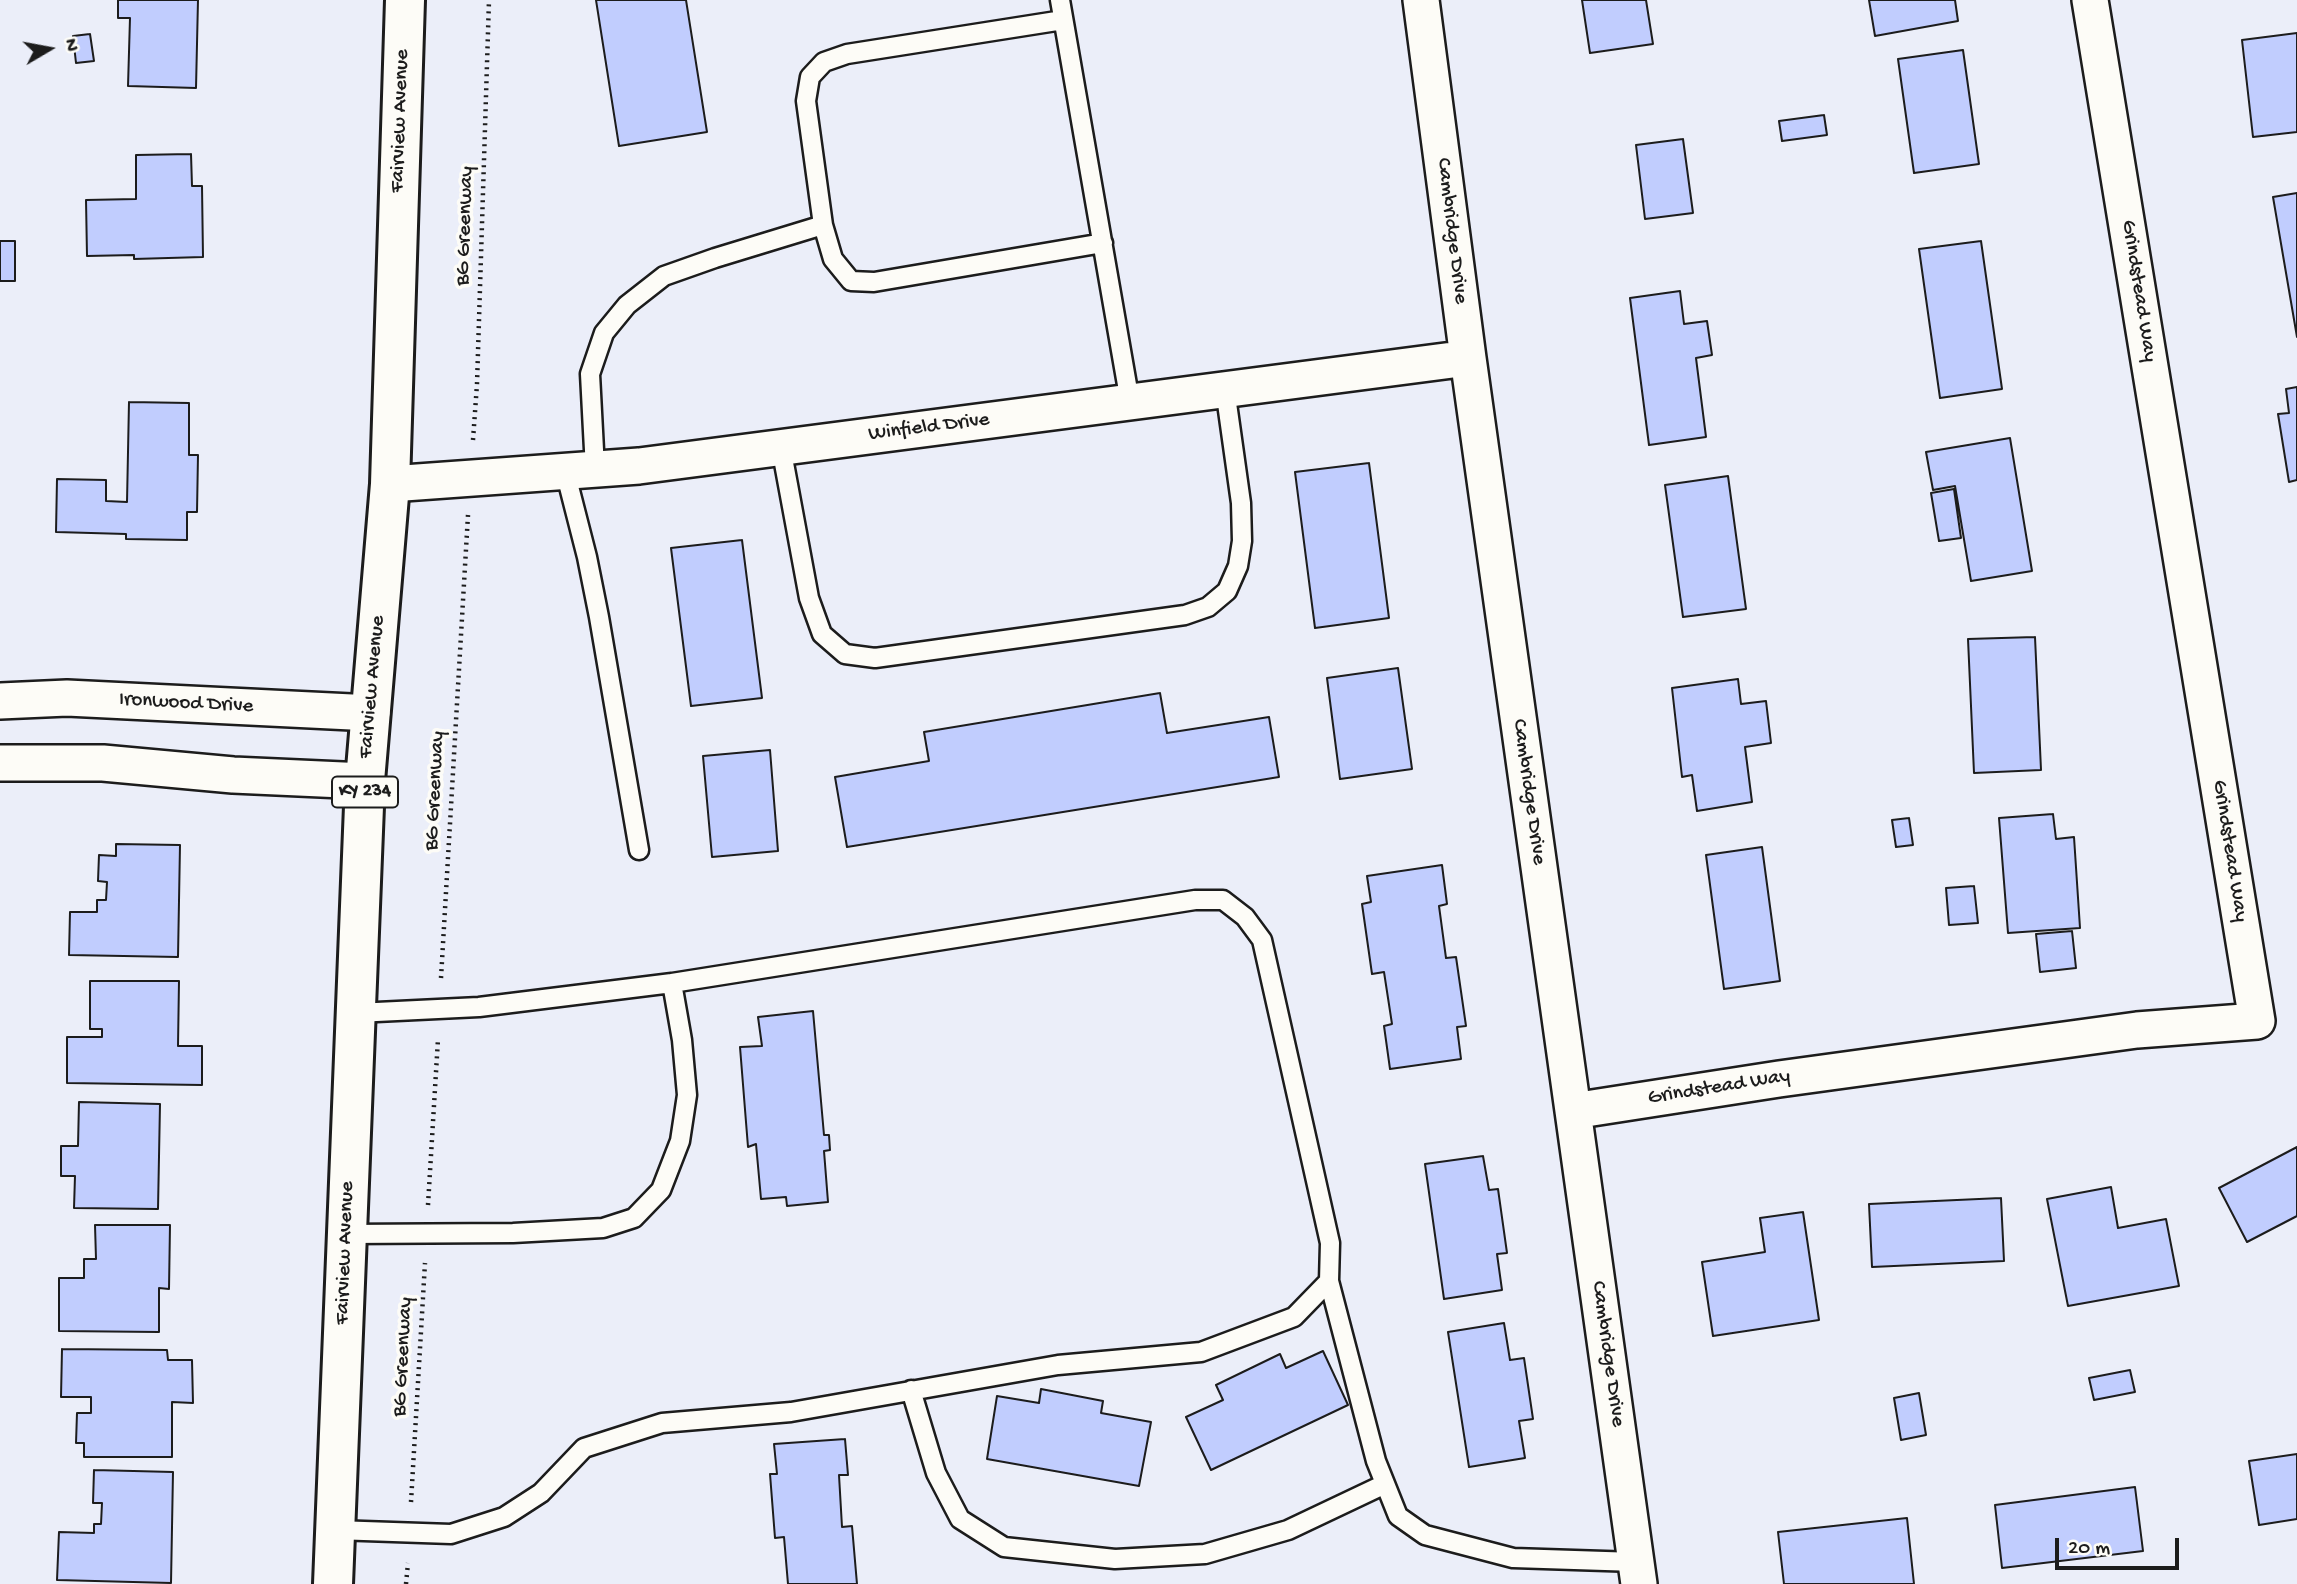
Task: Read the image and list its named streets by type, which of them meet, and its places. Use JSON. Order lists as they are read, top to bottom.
{
  "streets": {
    "main road": ["Fairview Avenue", "KY 234"],
    "street": [
      "Cambridge Drive",
      "Grindstead Way",
      "Winfield Drive",
      "Ironwood Drive"
    ],
    "path": ["BG Greenway"]
  },
  "crossings": [
    ["Fairview Avenue", "Winfield Drive"],
    ["Fairview Avenue", "Ironwood Drive"],
    ["BG Greenway", "Winfield Drive"],
    ["Cambridge Drive", "Grindstead Way"],
    ["Cambridge Drive", "Winfield Drive"]
  ],
  "scale_bar": "20 m",
  "north": "right"
}
